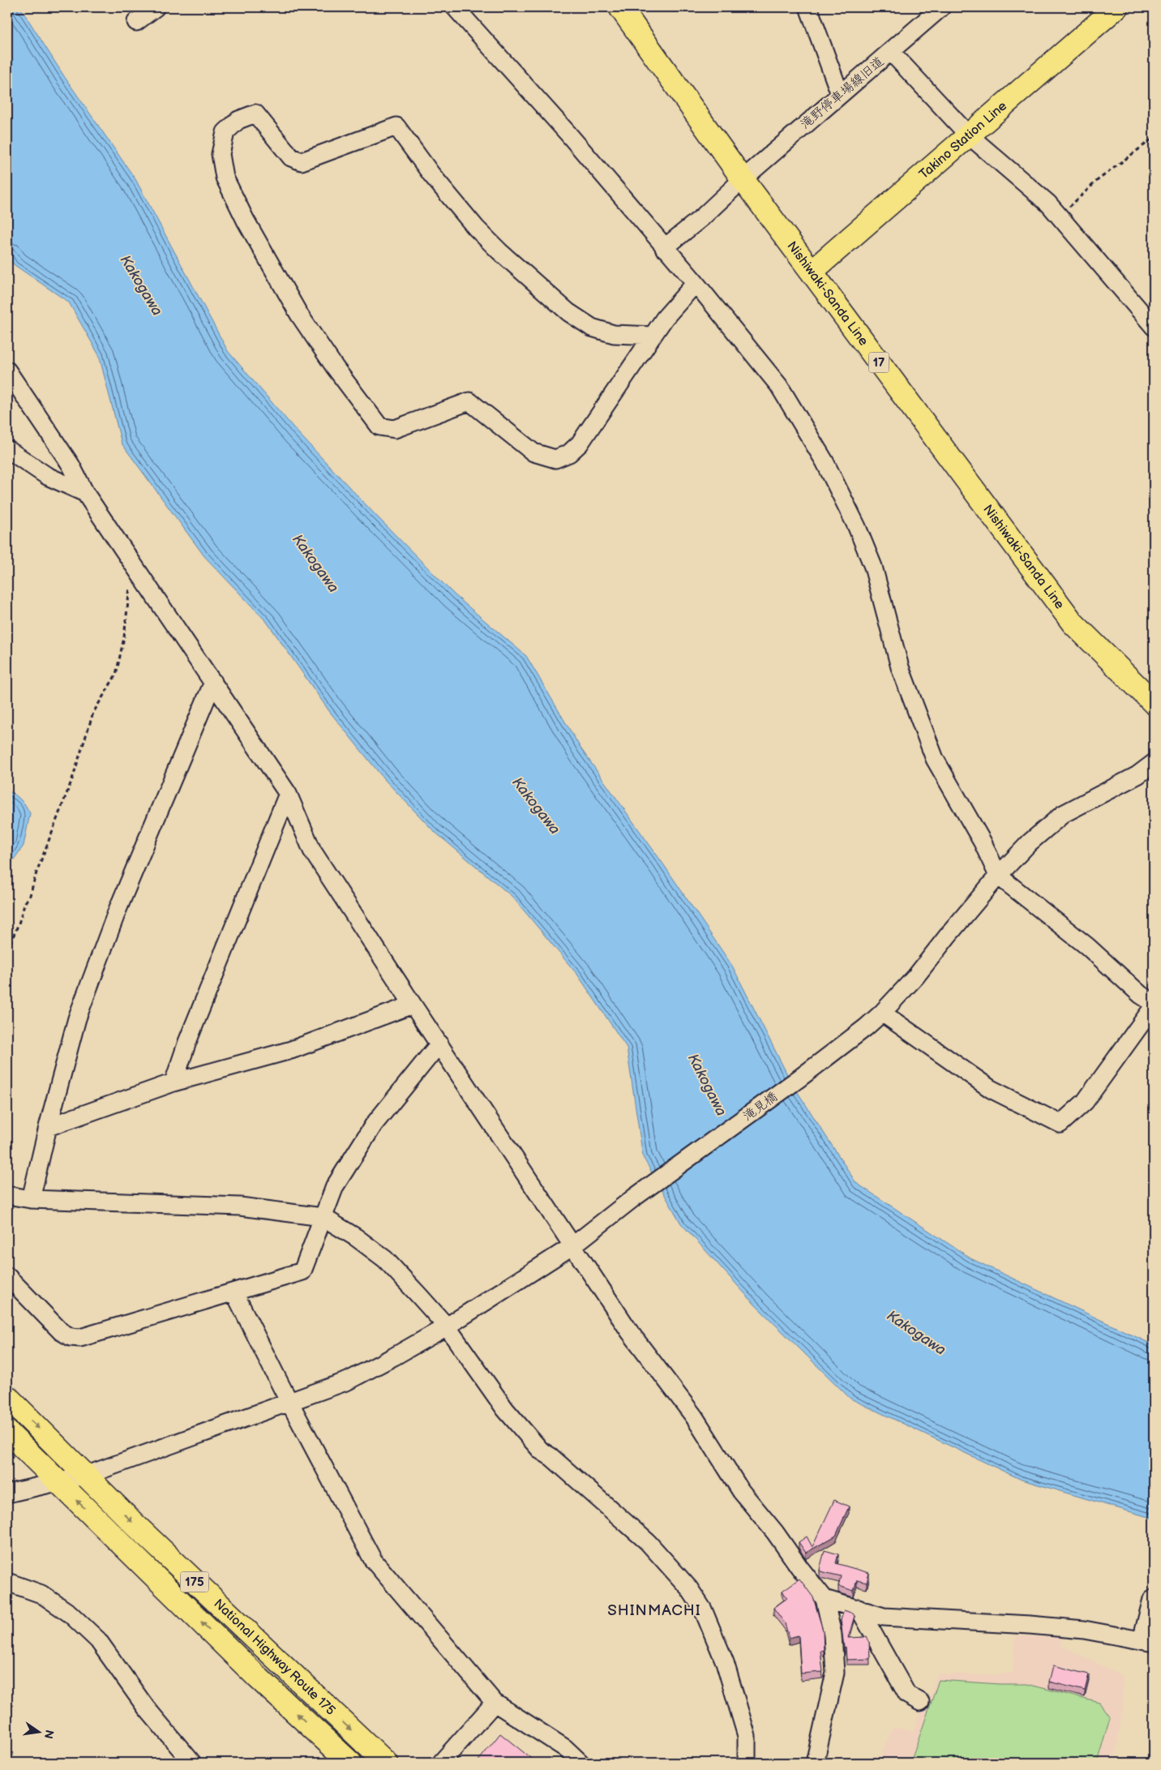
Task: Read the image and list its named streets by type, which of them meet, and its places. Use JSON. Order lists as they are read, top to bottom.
{
  "streets": {
    "main road": [
      "Takino Station Line",
      "Nishiwaki-Sanda Line",
      "17",
      "175",
      "National Highway Route 175"
    ],
    "street": ["滝野停車場線旧道", "滝見橋"]
  },
  "crossings": [
    ["滝野停車場線旧道", "Nishiwaki-Sanda Line"],
    ["Takino Station Line", "Nishiwaki-Sanda Line"],
    ["滝見橋", "National Highway Route 175"]
  ],
  "districts": ["SHINMACHI"],
  "water": ["Kakogawa"],
  "north": "right"
}
